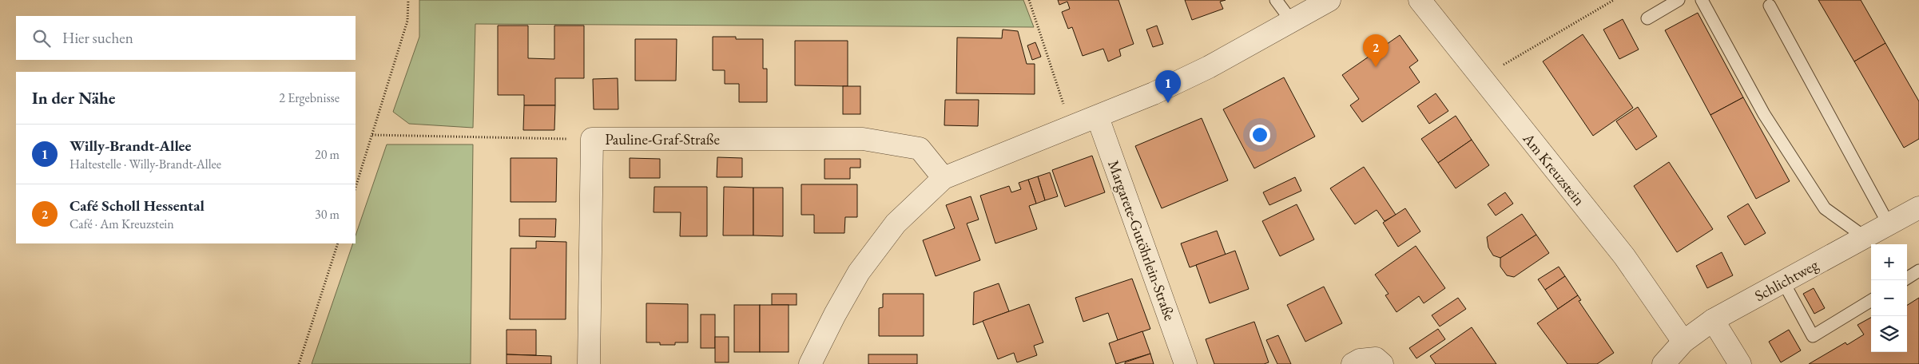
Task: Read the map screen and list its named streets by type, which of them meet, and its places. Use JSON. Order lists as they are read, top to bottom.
{
  "streets": {
    "street": [
      "Pauline-Graf-Straße",
      "Am Kreuzstein",
      "Margarete-Gutöhrlein-Straße",
      "Schlichtweg"
    ]
  },
  "crossings": [
    ["Am Kreuzstein", "Schlichtweg"]
  ],
  "page": {
    "search": "Hier suchen",
    "pins": ["2", "1"],
    "heading": ["In der Nähe", "2 Ergebnisse"],
    "list": [
      {
        "mark": "1",
        "name": "Willy-Brandt-Allee",
        "note": "Haltestelle · Willy-Brandt-Allee",
        "value": "20 m"
      },
      {
        "mark": "2",
        "name": "Café Scholl Hessental",
        "note": "Café · Am Kreuzstein",
        "value": "30 m"
      }
    ],
    "map_buttons": ["+", "−"]
  }
}
